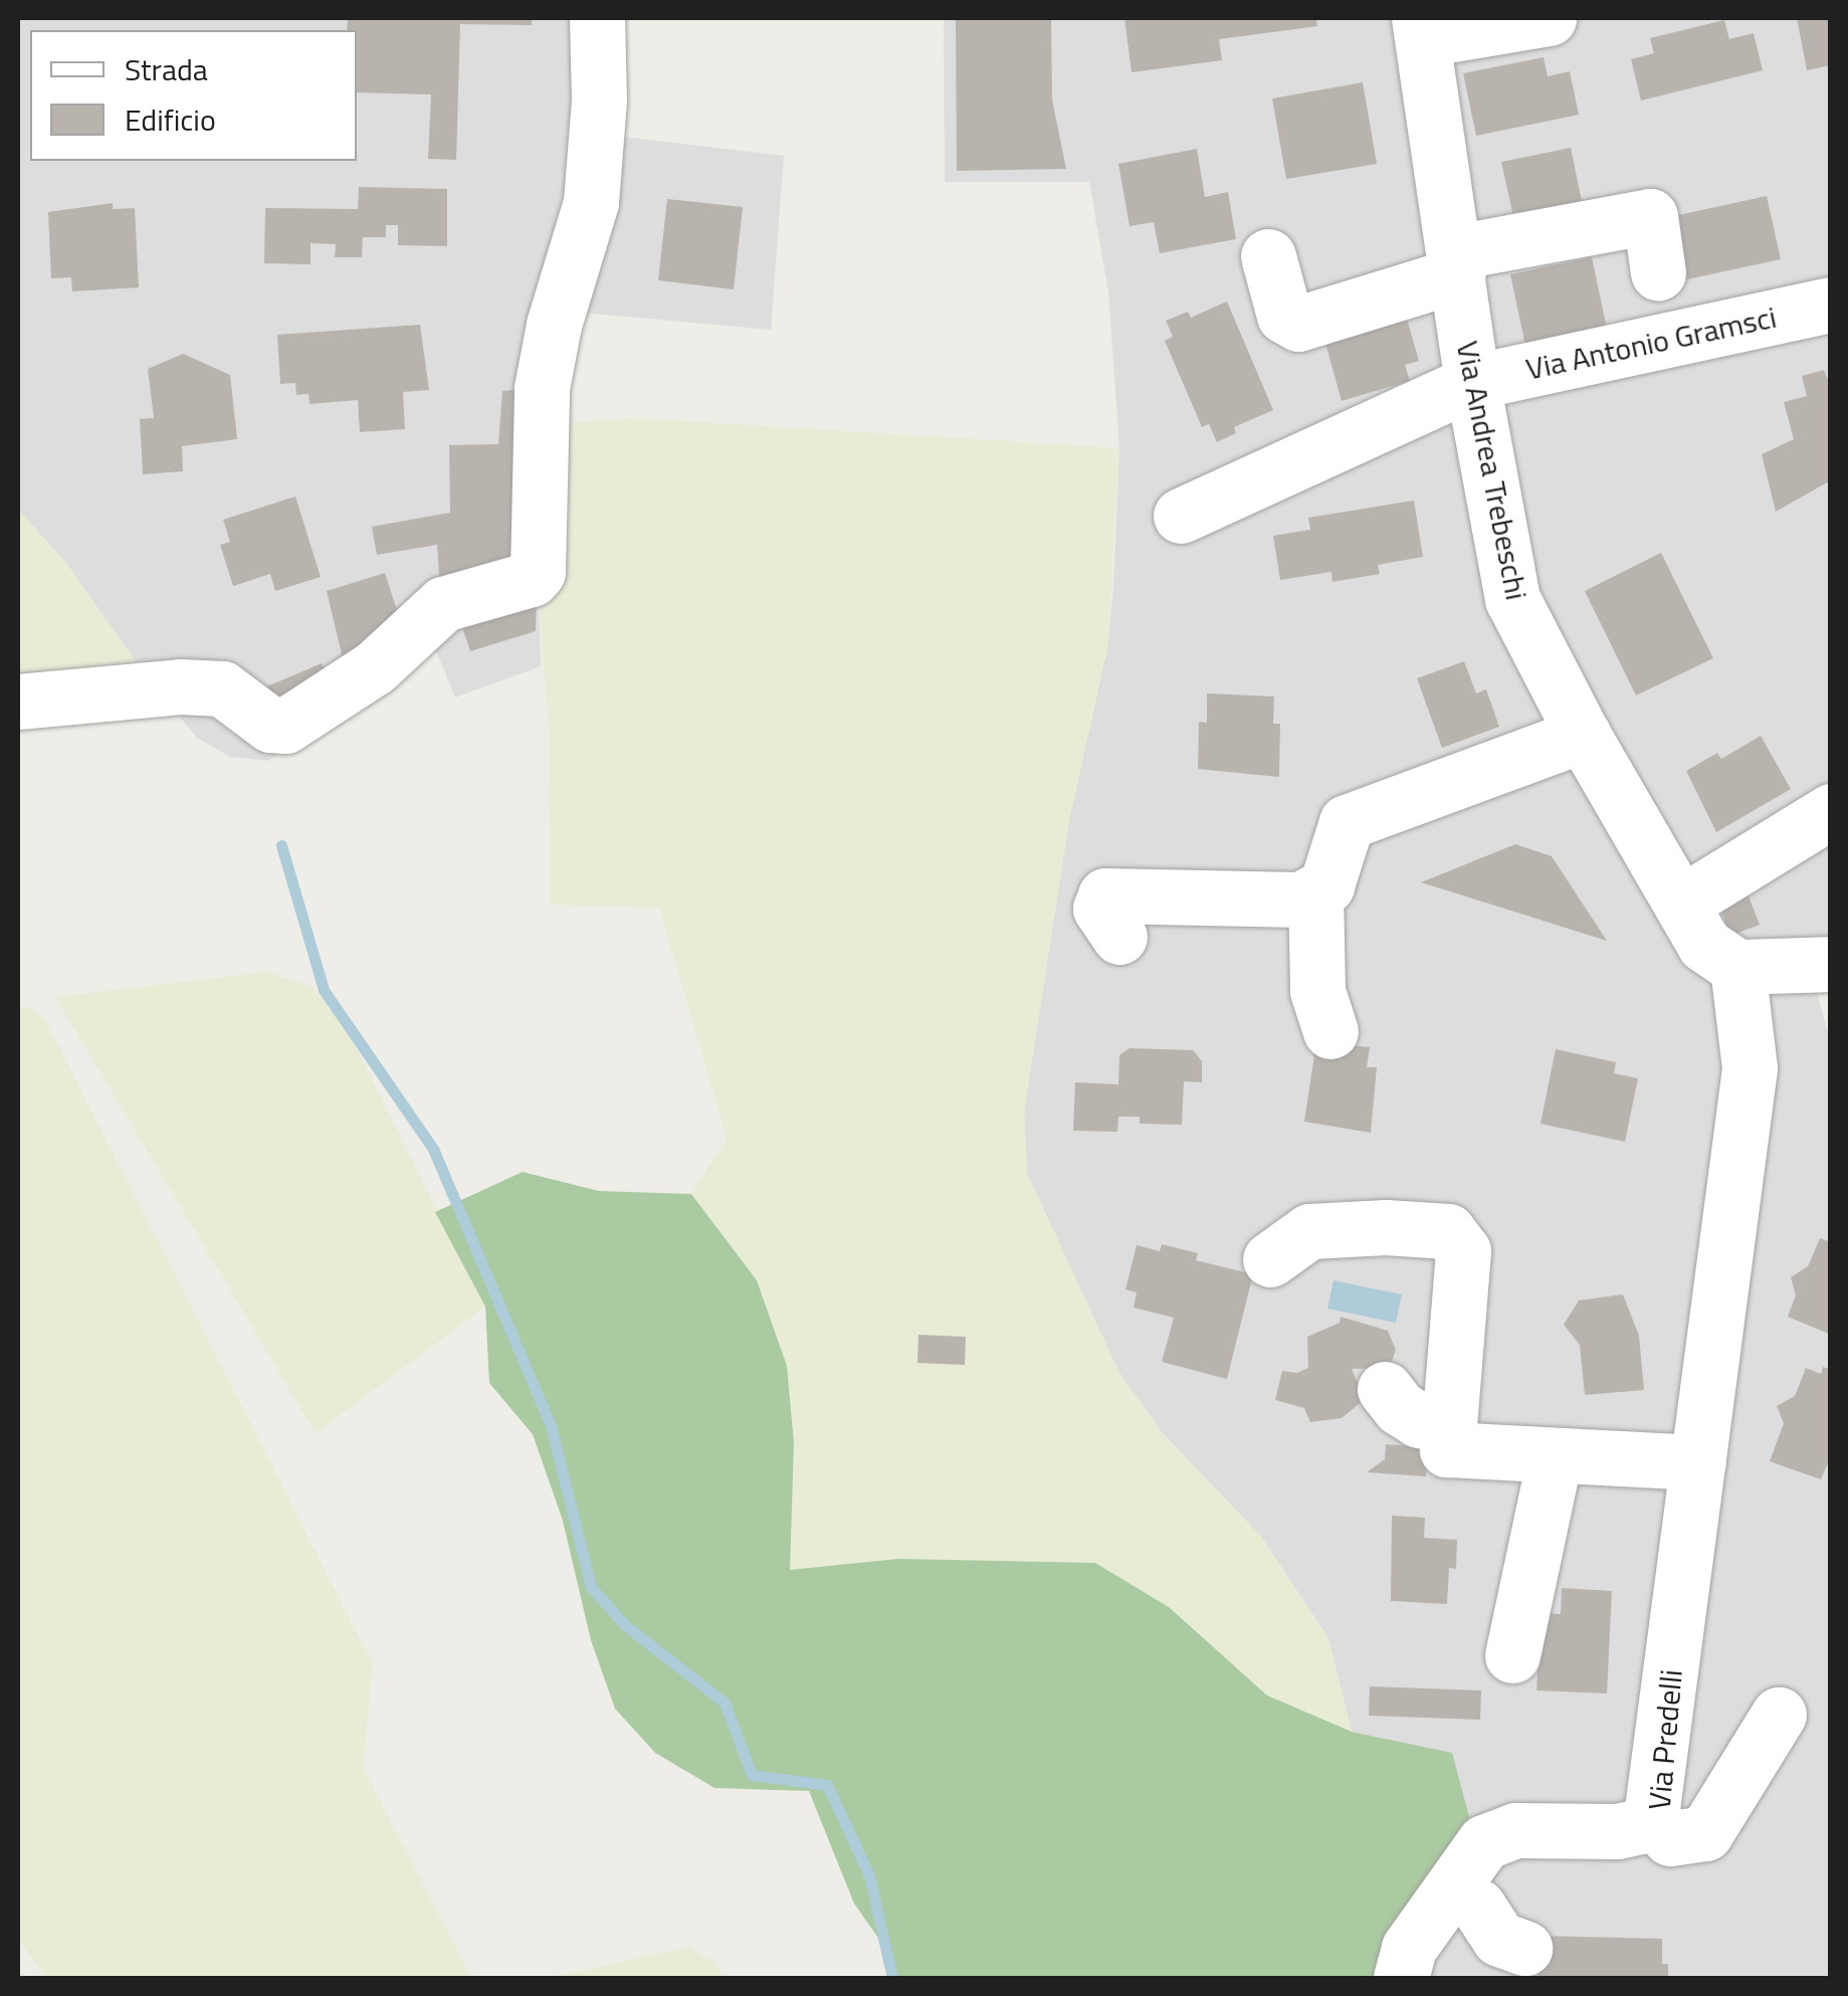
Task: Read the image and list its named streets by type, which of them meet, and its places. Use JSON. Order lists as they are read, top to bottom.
{
  "streets": {
    "street": ["Via Antonio Gramsci", "Via Andrea Trebeschi", "Via Predelli"]
  },
  "crossings": [
    ["Via Antonio Gramsci", "Via Andrea Trebeschi"],
    ["Via Andrea Trebeschi", "Via Predelli"]
  ],
  "legend": ["Strada", "Edificio"]
}
